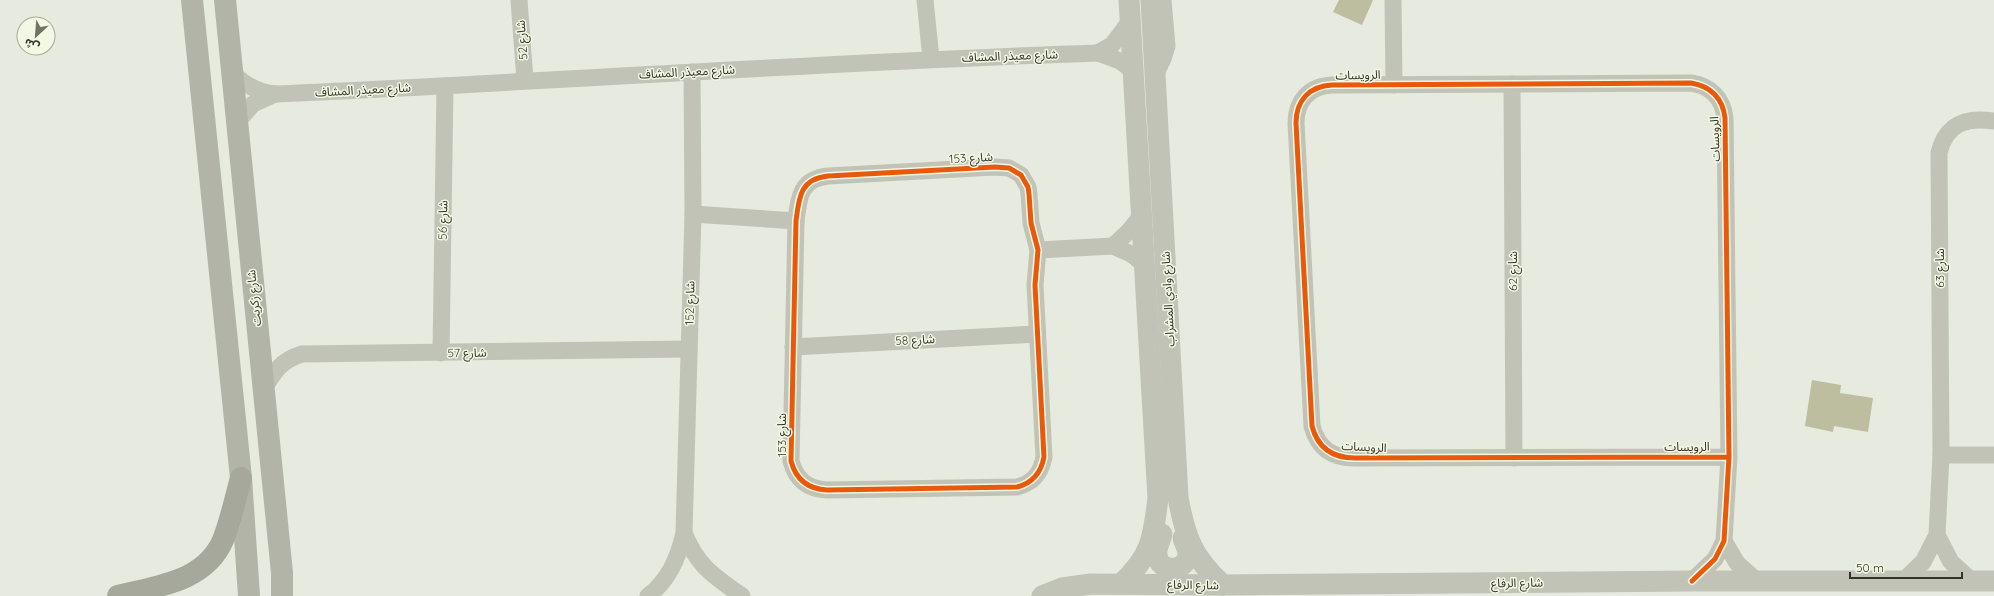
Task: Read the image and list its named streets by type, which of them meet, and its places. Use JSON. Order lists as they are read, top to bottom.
{
  "streets": {
    "main road": ["شارع زكريت"],
    "street": [
      "شارع 52",
      "شارع معيذر المشاف",
      "الرويسات",
      "شارع 153",
      "شارع 56",
      "شارع 63",
      "شارع 62",
      "شارع وادي المشراب",
      "شارع 152",
      "شارع 58",
      "شارع 57",
      "شارع الرفاع"
    ]
  },
  "crossings": [
    ["شارع 52", "شارع معيذر المشاف"],
    ["شارع معيذر المشاف", "شارع 56"],
    ["شارع معيذر المشاف", "شارع زكريت"],
    ["شارع معيذر المشاف", "شارع وادي المشراب"],
    ["شارع معيذر المشاف", "شارع 152"],
    ["الرويسات", "شارع 62"],
    ["الرويسات", "شارع الرفاع"],
    ["شارع 153", "شارع 58"],
    ["شارع 56", "شارع 57"],
    ["شارع 63", "شارع الرفاع"],
    ["شارع زكريت", "شارع 57"],
    ["شارع وادي المشراب", "شارع الرفاع"],
    ["شارع 152", "شارع 57"]
  ],
  "scale_bar": "50 m",
  "north": "bottom left"
}
